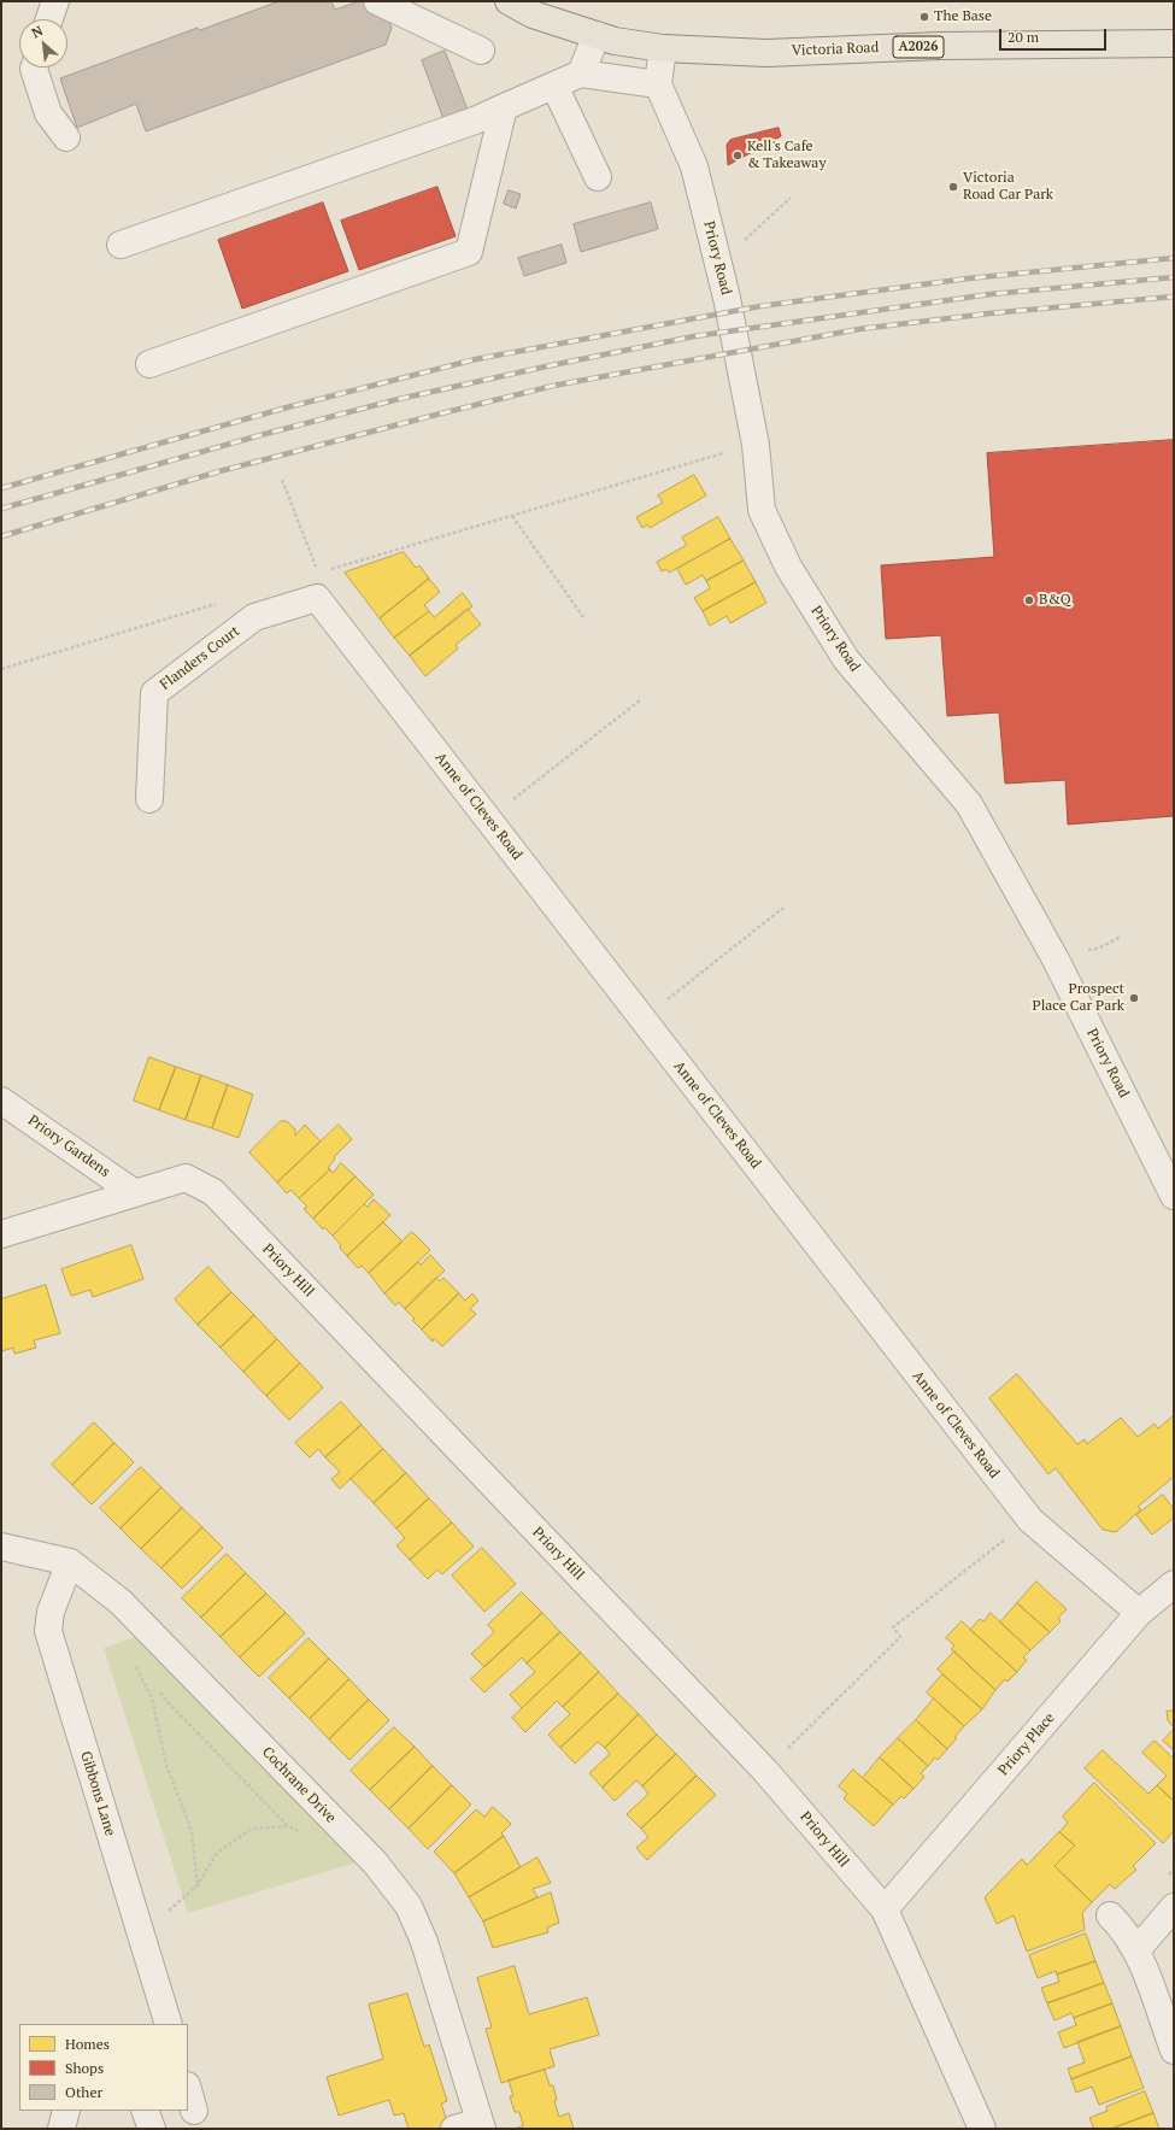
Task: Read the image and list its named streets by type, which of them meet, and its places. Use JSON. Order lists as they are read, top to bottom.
{
  "streets": {
    "main road": ["A2026", "Victoria Road"],
    "street": [
      "Priory Road",
      "Flanders Court",
      "Anne of Cleves Road",
      "Priory Gardens",
      "Priory Hill",
      "Priory Place",
      "Cochrane Drive",
      "Gibbons Lane"
    ]
  },
  "crossings": [
    ["A2026", "Victoria Road"],
    ["Flanders Court", "Anne of Cleves Road"],
    ["Anne of Cleves Road", "Priory Place"],
    ["Priory Gardens", "Priory Hill"],
    ["Priory Hill", "Priory Place"],
    ["Cochrane Drive", "Gibbons Lane"]
  ],
  "places": [
    "The Base",
    "Kell's Cafe & Takeaway",
    "Victoria Road Car Park",
    "B&Q",
    "Prospect Place Car Park"
  ],
  "legend": ["Homes", "Shops", "Other"],
  "scale_bar": "20 m",
  "north": "top left"
}
